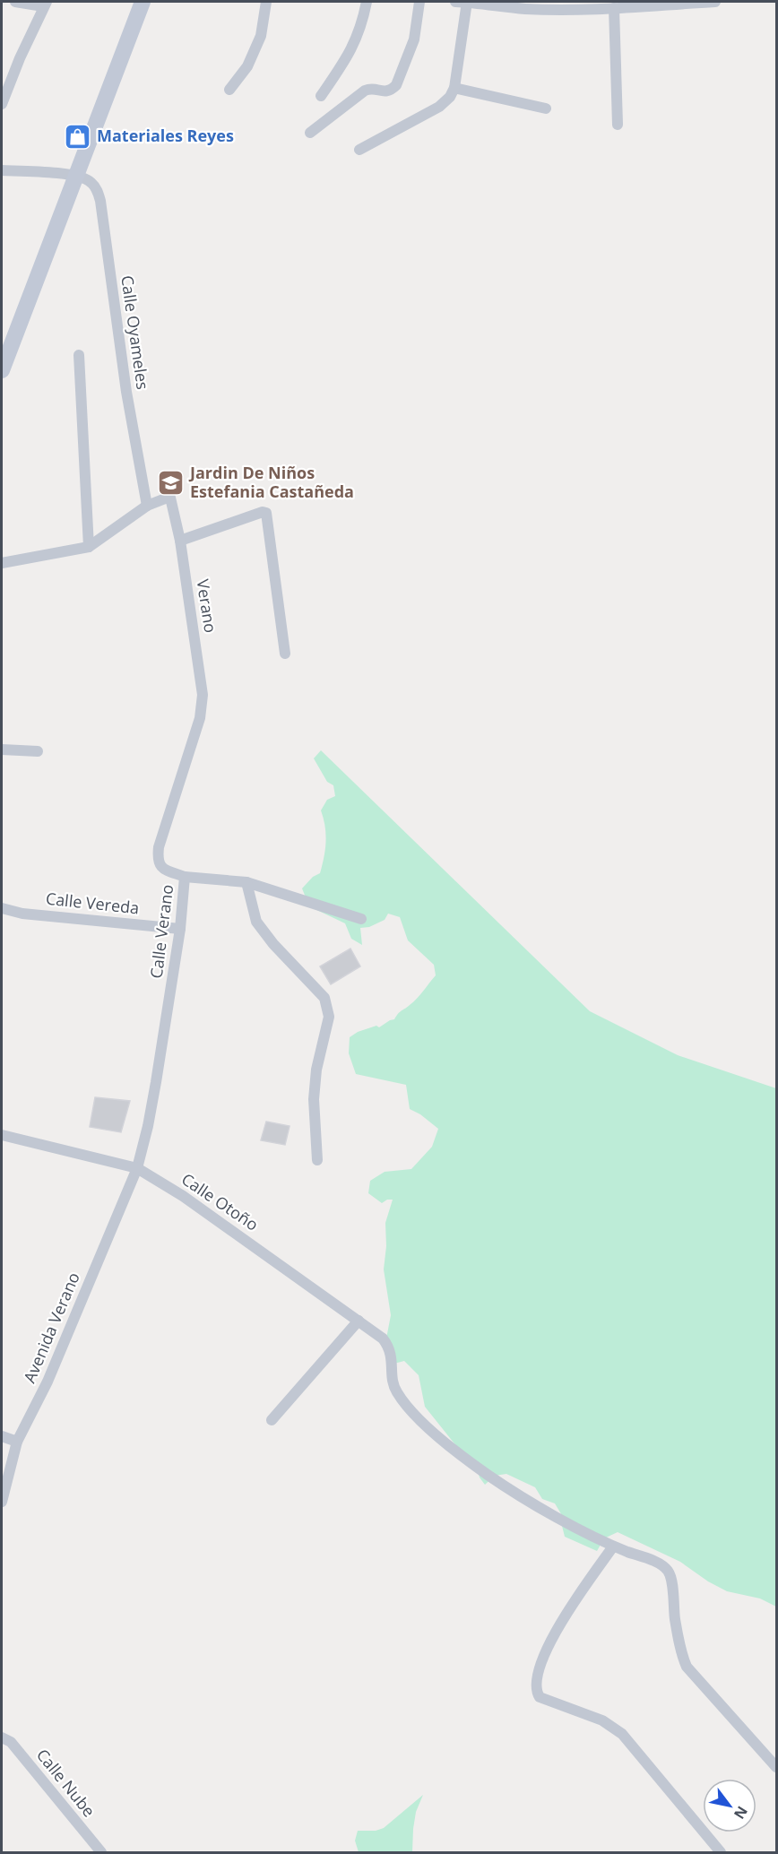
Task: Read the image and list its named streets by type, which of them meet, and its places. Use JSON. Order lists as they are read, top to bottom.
{
  "streets": {
    "street": [
      "Calle Oyameles",
      "Verano",
      "Calle Vereda",
      "Calle Verano",
      "Calle Otoño",
      "Avenida Verano",
      "Calle Nube"
    ]
  },
  "crossings": [
    ["Calle Oyameles", "Verano"],
    ["Verano", "Calle Verano"],
    ["Calle Vereda", "Calle Verano"],
    ["Calle Verano", "Calle Otoño"],
    ["Calle Verano", "Avenida Verano"],
    ["Calle Otoño", "Avenida Verano"]
  ],
  "places": {
    "shop": ["Materiales Reyes"],
    "school or university": ["Jardin De Niños Estefania Castañeda"]
  },
  "north": "bottom right"
}
